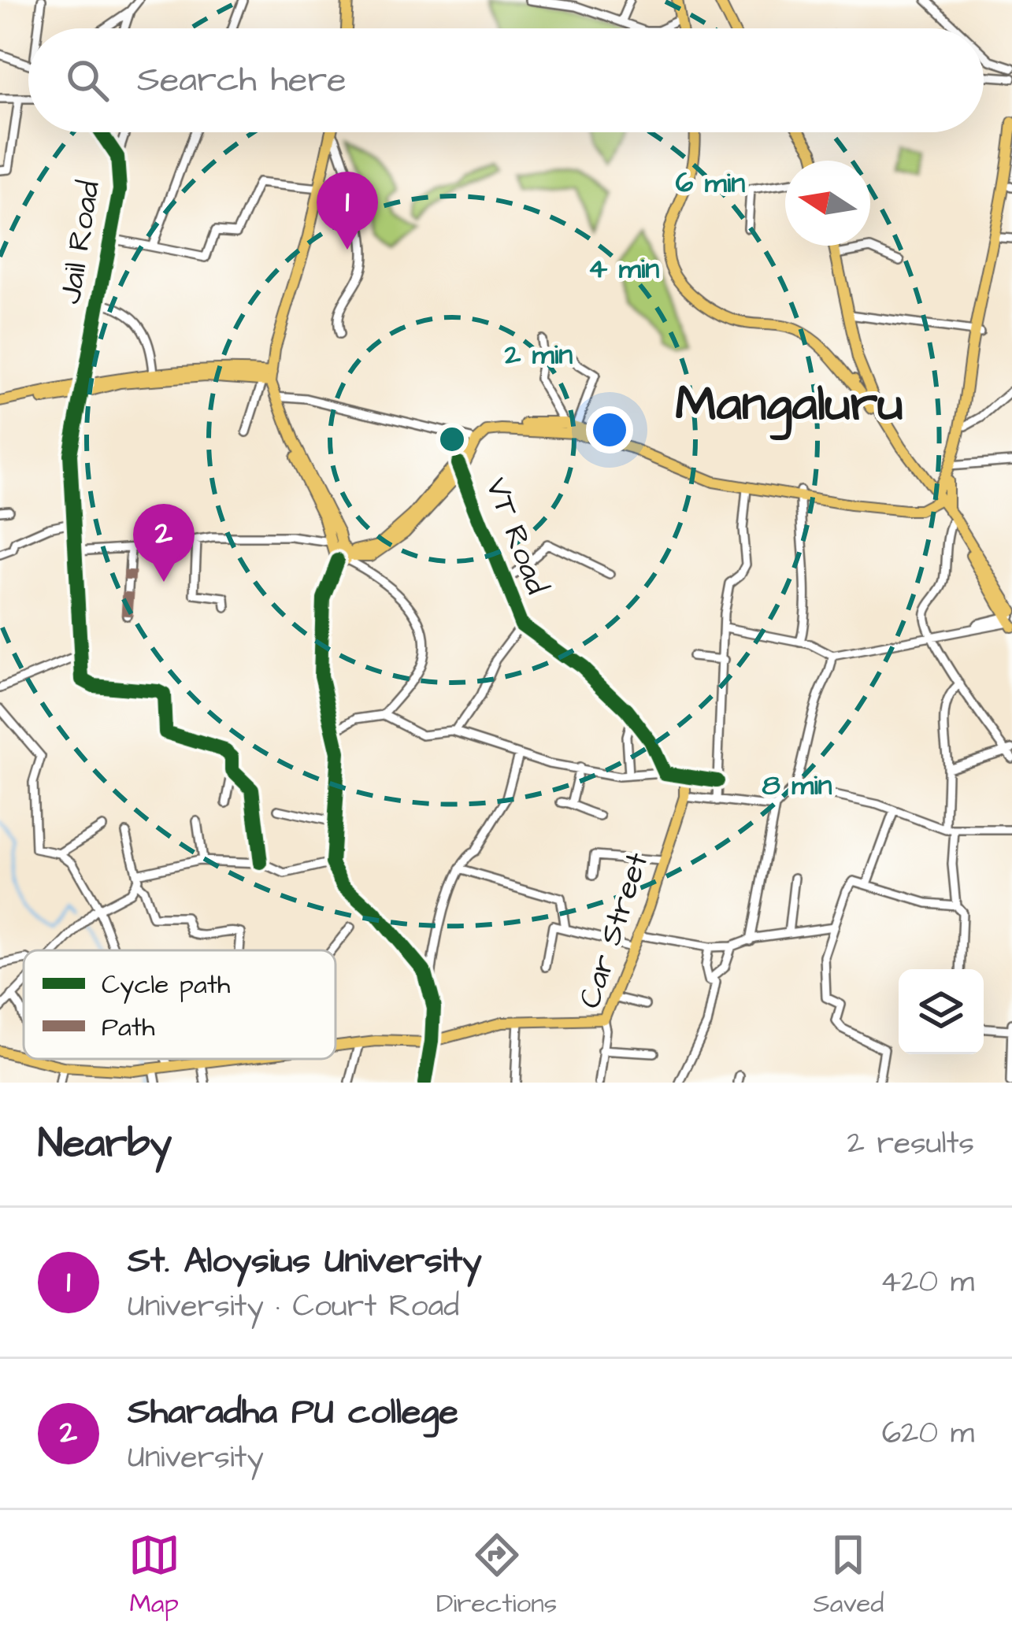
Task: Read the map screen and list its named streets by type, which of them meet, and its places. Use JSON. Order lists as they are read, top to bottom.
{
  "streets": {
    "main road": ["Car Street"],
    "street": ["Jail Road", "VT Road"]
  },
  "districts": ["Mangaluru"],
  "legend": ["Cycle path", "Path"],
  "north": "left",
  "page": {
    "search": "Search here",
    "pins": ["1", "2"],
    "heading": ["Nearby", "2 results"],
    "list": [
      {
        "mark": "1",
        "name": "St. Aloysius University",
        "note": "University · Court Road",
        "value": "420 m"
      },
      {
        "mark": "2",
        "name": "Sharadha PU college",
        "note": "University",
        "value": "620 m"
      }
    ],
    "nav": ["Map", "Directions", "Saved"]
  },
  "rings": [
    "6 min",
    "4 min",
    "2 min",
    "8 min"
  ]
}
